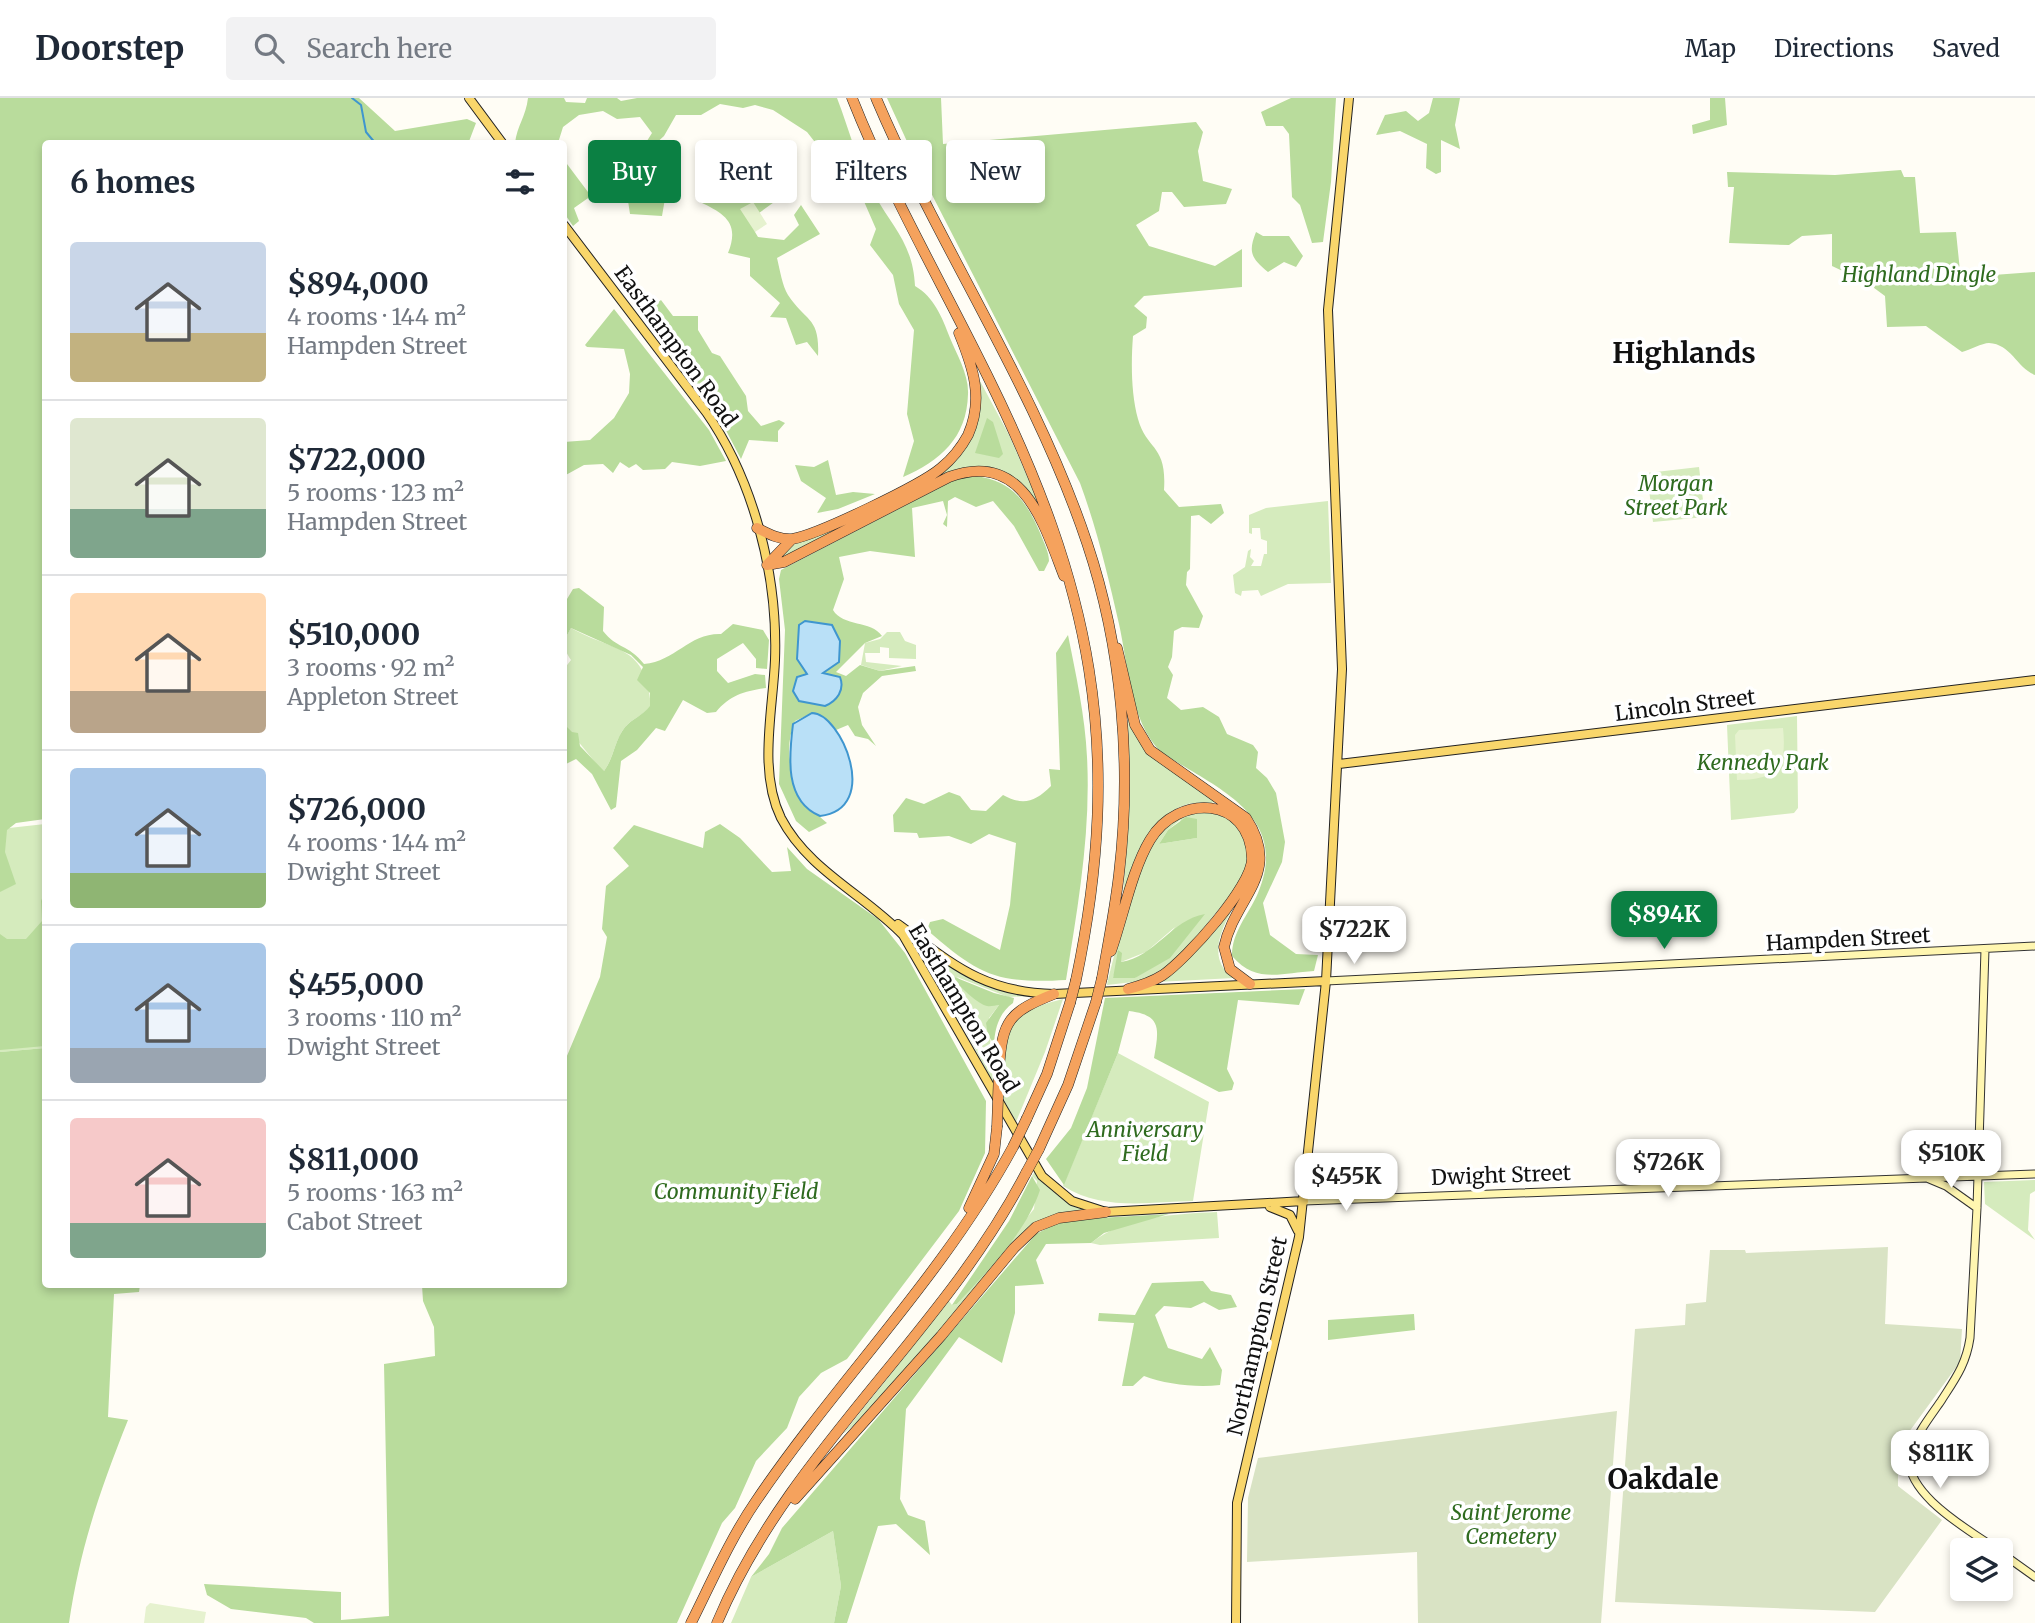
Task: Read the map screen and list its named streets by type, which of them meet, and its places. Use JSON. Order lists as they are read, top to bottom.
{
  "streets": {
    "main road": [
      "Easthampton Road",
      "Lincoln Street",
      "Hampden Street",
      "Dwight Street",
      "Northampton Street"
    ]
  },
  "crossings": [
    ["Easthampton Road", "Dwight Street"],
    ["Easthampton Road", "Northampton Street"],
    ["Lincoln Street", "Northampton Street"],
    ["Hampden Street", "Northampton Street"],
    ["Dwight Street", "Northampton Street"]
  ],
  "districts": ["Highlands", "Oakdale"],
  "parks": [
    "Highland Dingle",
    "Morgan Street Park",
    "Kennedy Park",
    "Anniversary Field",
    "Community Field",
    "Saint Jerome Cemetery"
  ],
  "page": {
    "header": "Doorstep",
    "search": "Search here",
    "nav": ["Map", "Directions", "Saved"],
    "chip": [
      "Buy",
      "Rent",
      "Filters",
      "New"
    ],
    "heading": "6 homes",
    "list": [
      {
        "name": "$894,000",
        "note": "4 rooms · 144 m² · Hampden Street"
      },
      {
        "name": "$722,000",
        "note": "5 rooms · 123 m² · Hampden Street"
      },
      {
        "name": "$510,000",
        "note": "3 rooms · 92 m² · Appleton Street"
      },
      {
        "name": "$726,000",
        "note": "4 rooms · 144 m² · Dwight Street"
      },
      {
        "name": "$455,000",
        "note": "3 rooms · 110 m² · Dwight Street"
      },
      {
        "name": "$811,000",
        "note": "5 rooms · 163 m² · Cabot Street"
      }
    ],
    "price": [
      "$894K",
      "$722K",
      "$510K",
      "$726K",
      "$455K",
      "$811K"
    ]
  }
}
